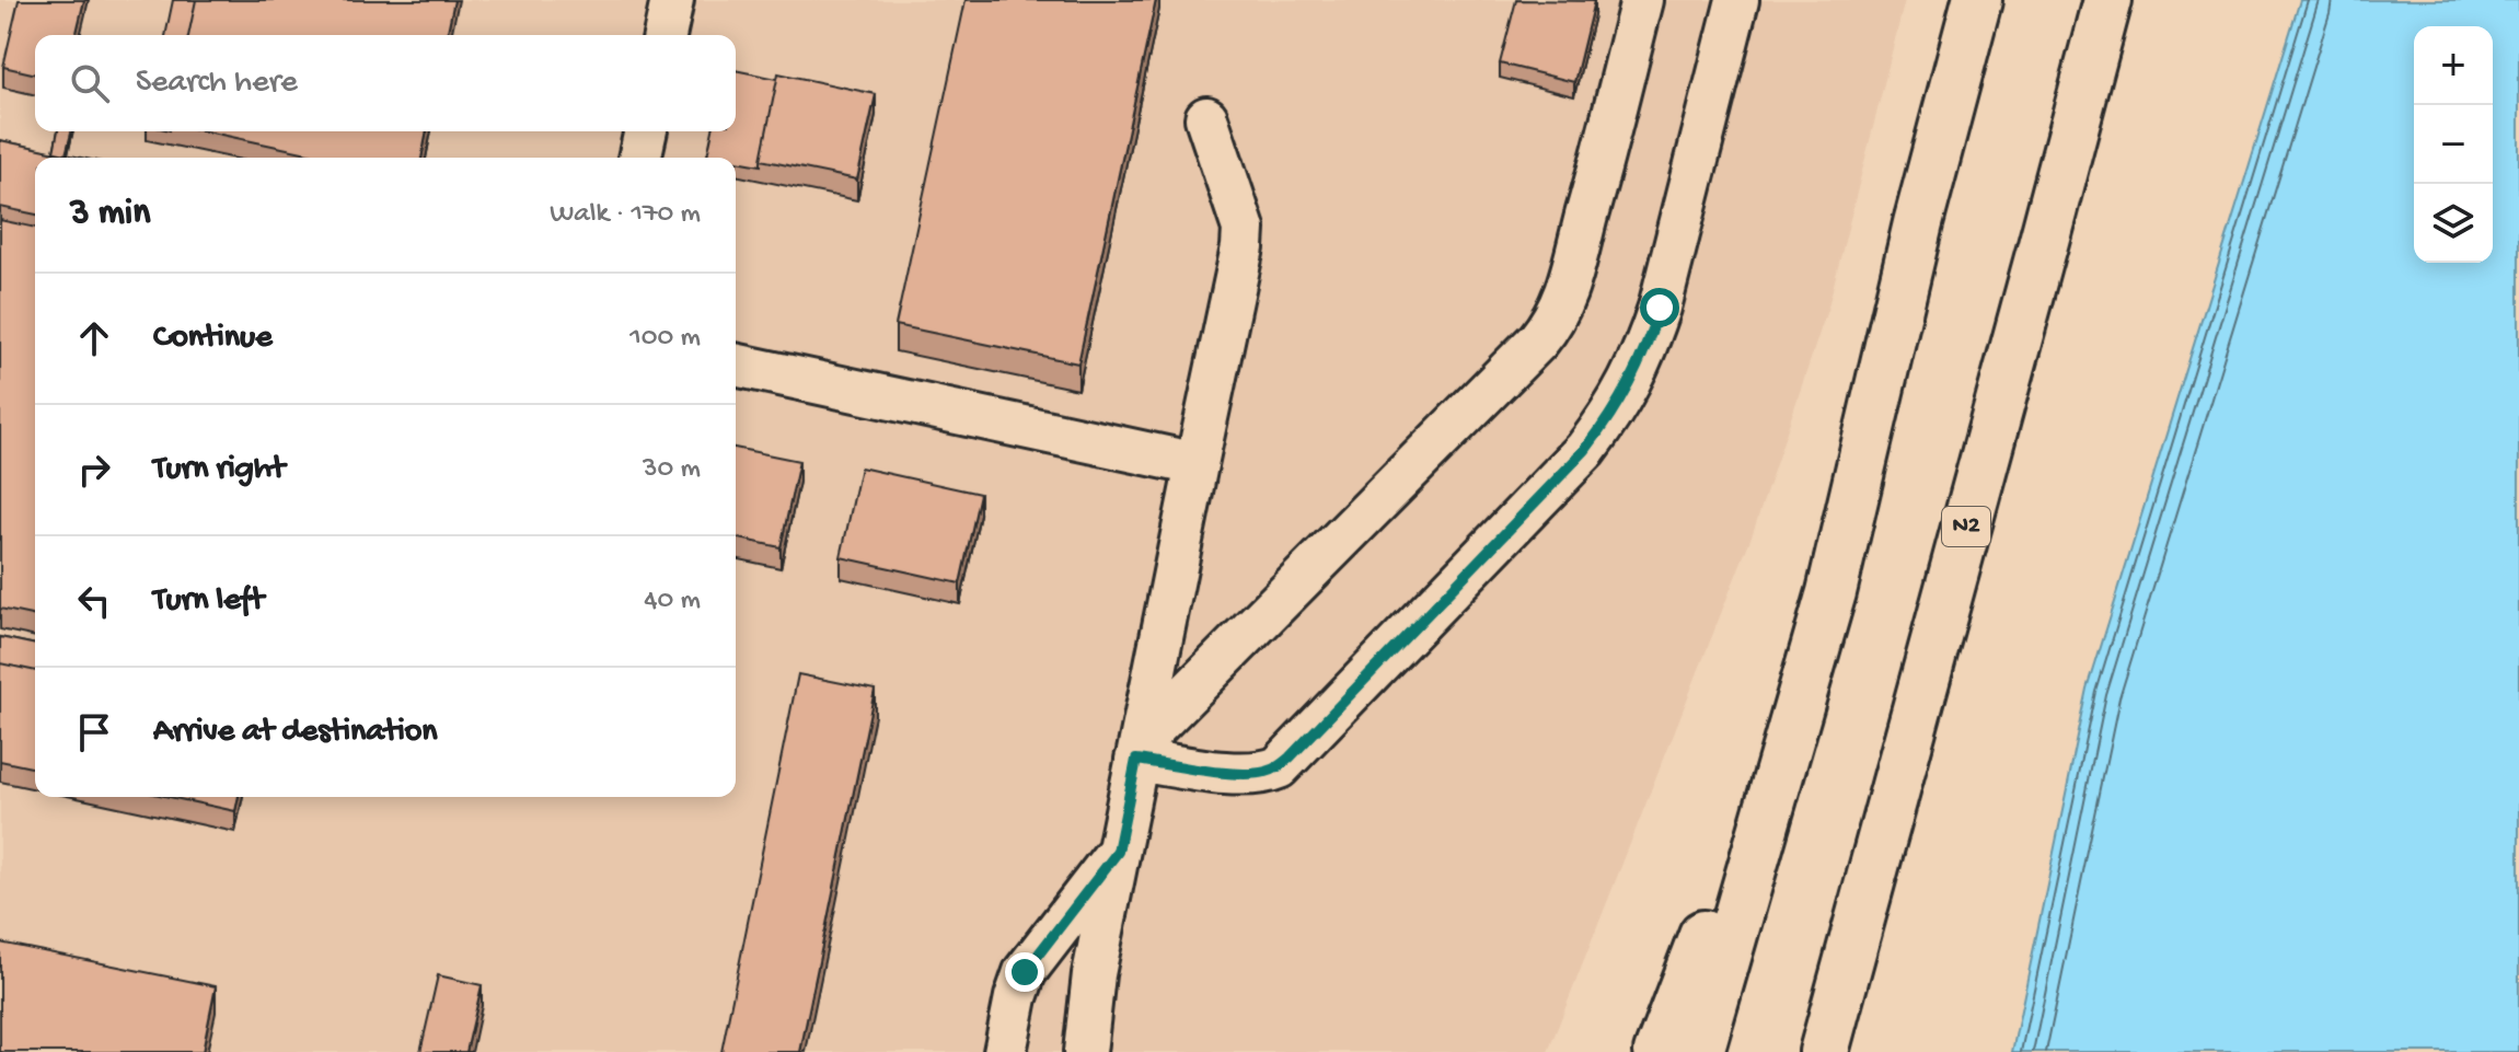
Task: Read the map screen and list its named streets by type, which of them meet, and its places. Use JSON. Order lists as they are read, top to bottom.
{
  "streets": {
    "highway": ["N2"]
  },
  "page": {
    "map_buttons": ["+", "−"],
    "search": "Search here",
    "heading": ["3 min", "Walk · 170 m"],
    "list": [
      ["Continue", "100 m"],
      ["Turn right", "30 m"],
      ["Turn left", "40 m"],
      "Arrive at destination"
    ]
  }
}
